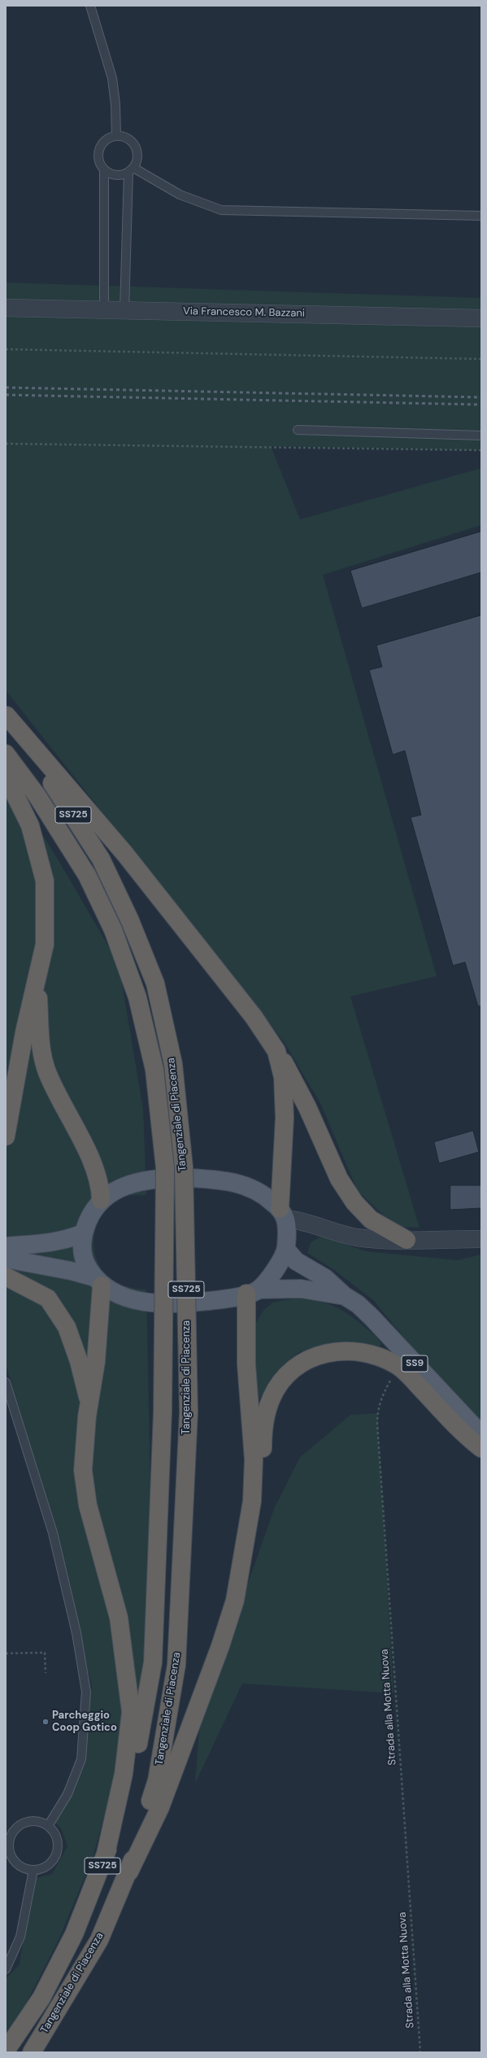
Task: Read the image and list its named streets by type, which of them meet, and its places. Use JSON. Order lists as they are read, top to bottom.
{
  "streets": {
    "highway": ["SS725", "Tangenziale di Piacenza"],
    "main road": ["SS9"],
    "street": ["Via Francesco M. Bazzani"],
    "path": ["Strada alla Motta Nuova"]
  },
  "places": ["Parcheggio Coop Gotico"]
}
